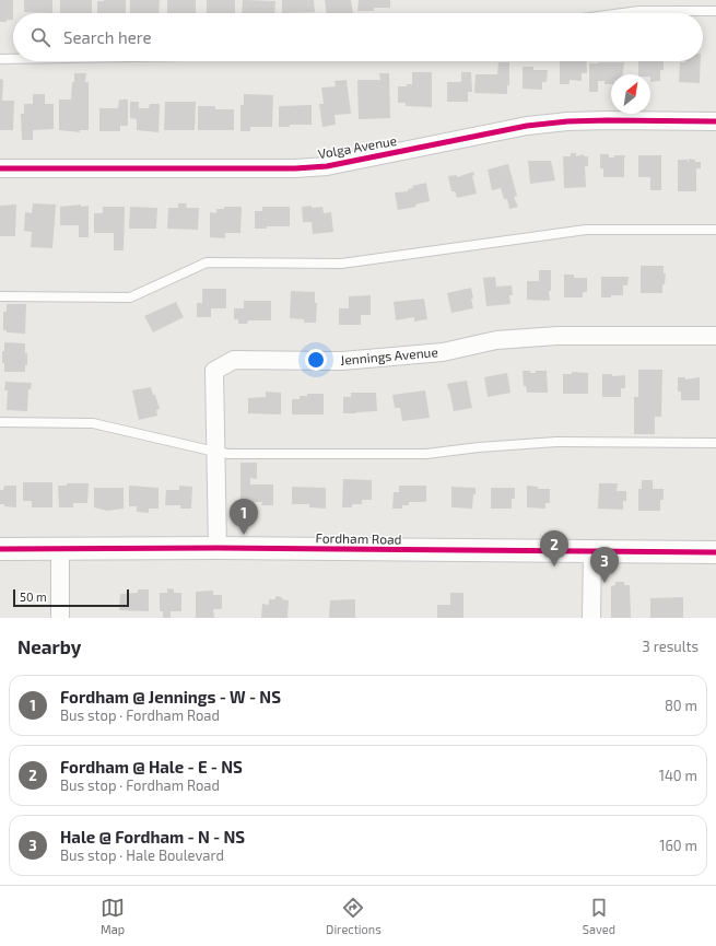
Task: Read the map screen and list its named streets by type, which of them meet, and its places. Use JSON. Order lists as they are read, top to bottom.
{
  "streets": {
    "street": ["Volga Avenue", "Jennings Avenue", "Fordham Road"]
  },
  "crossings": [
    ["Jennings Avenue", "Fordham Road"]
  ],
  "scale_bar": "50 m",
  "north": "top right",
  "page": {
    "search": "Search here",
    "pins": ["1", "2", "3"],
    "scale": "50 m",
    "heading": ["Nearby", "3 results"],
    "list": [
      {
        "mark": "1",
        "name": "Fordham @ Jennings - W - NS",
        "note": "Bus stop · Fordham Road",
        "value": "80 m"
      },
      {
        "mark": "2",
        "name": "Fordham @ Hale - E - NS",
        "note": "Bus stop · Fordham Road",
        "value": "140 m"
      },
      {
        "mark": "3",
        "name": "Hale @ Fordham - N - NS",
        "note": "Bus stop · Hale Boulevard",
        "value": "160 m"
      }
    ],
    "nav": ["Map", "Directions", "Saved"]
  }
}
